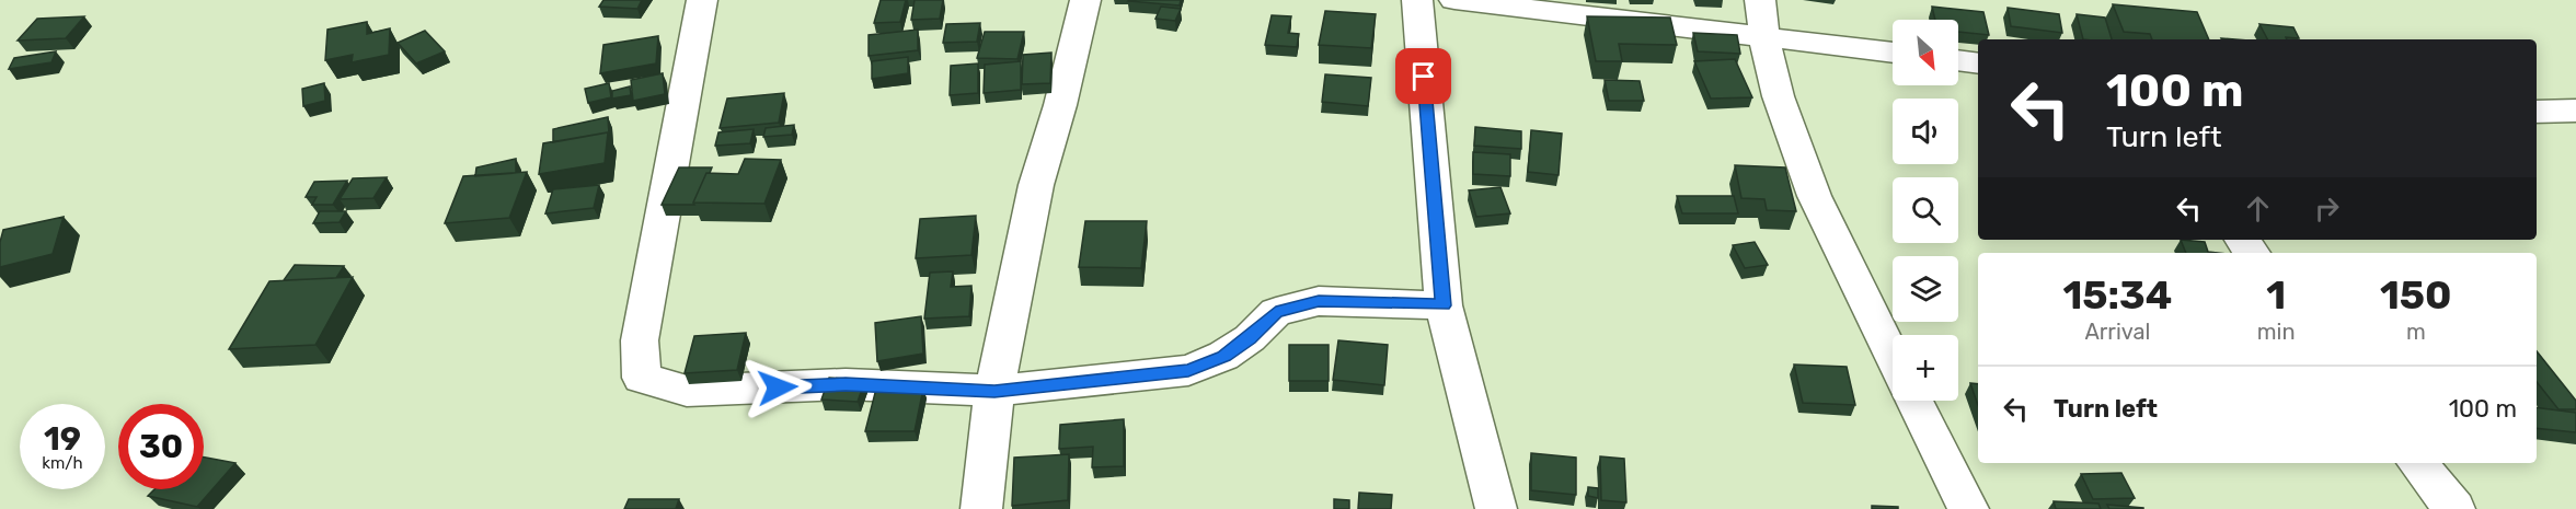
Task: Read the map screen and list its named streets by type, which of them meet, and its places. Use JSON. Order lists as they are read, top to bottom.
{
  "north": "bottom right",
  "page": {
    "map_buttons": "+",
    "turn": ["100 m", "Turn left"],
    "eta": [
      "15:34",
      "Arrival",
      "1",
      "min",
      "150",
      "m"
    ],
    "list": [
      {
        "name": "Turn left",
        "value": "100 m"
      }
    ],
    "speed": "19 km/h",
    "limit": "30"
  }
}
